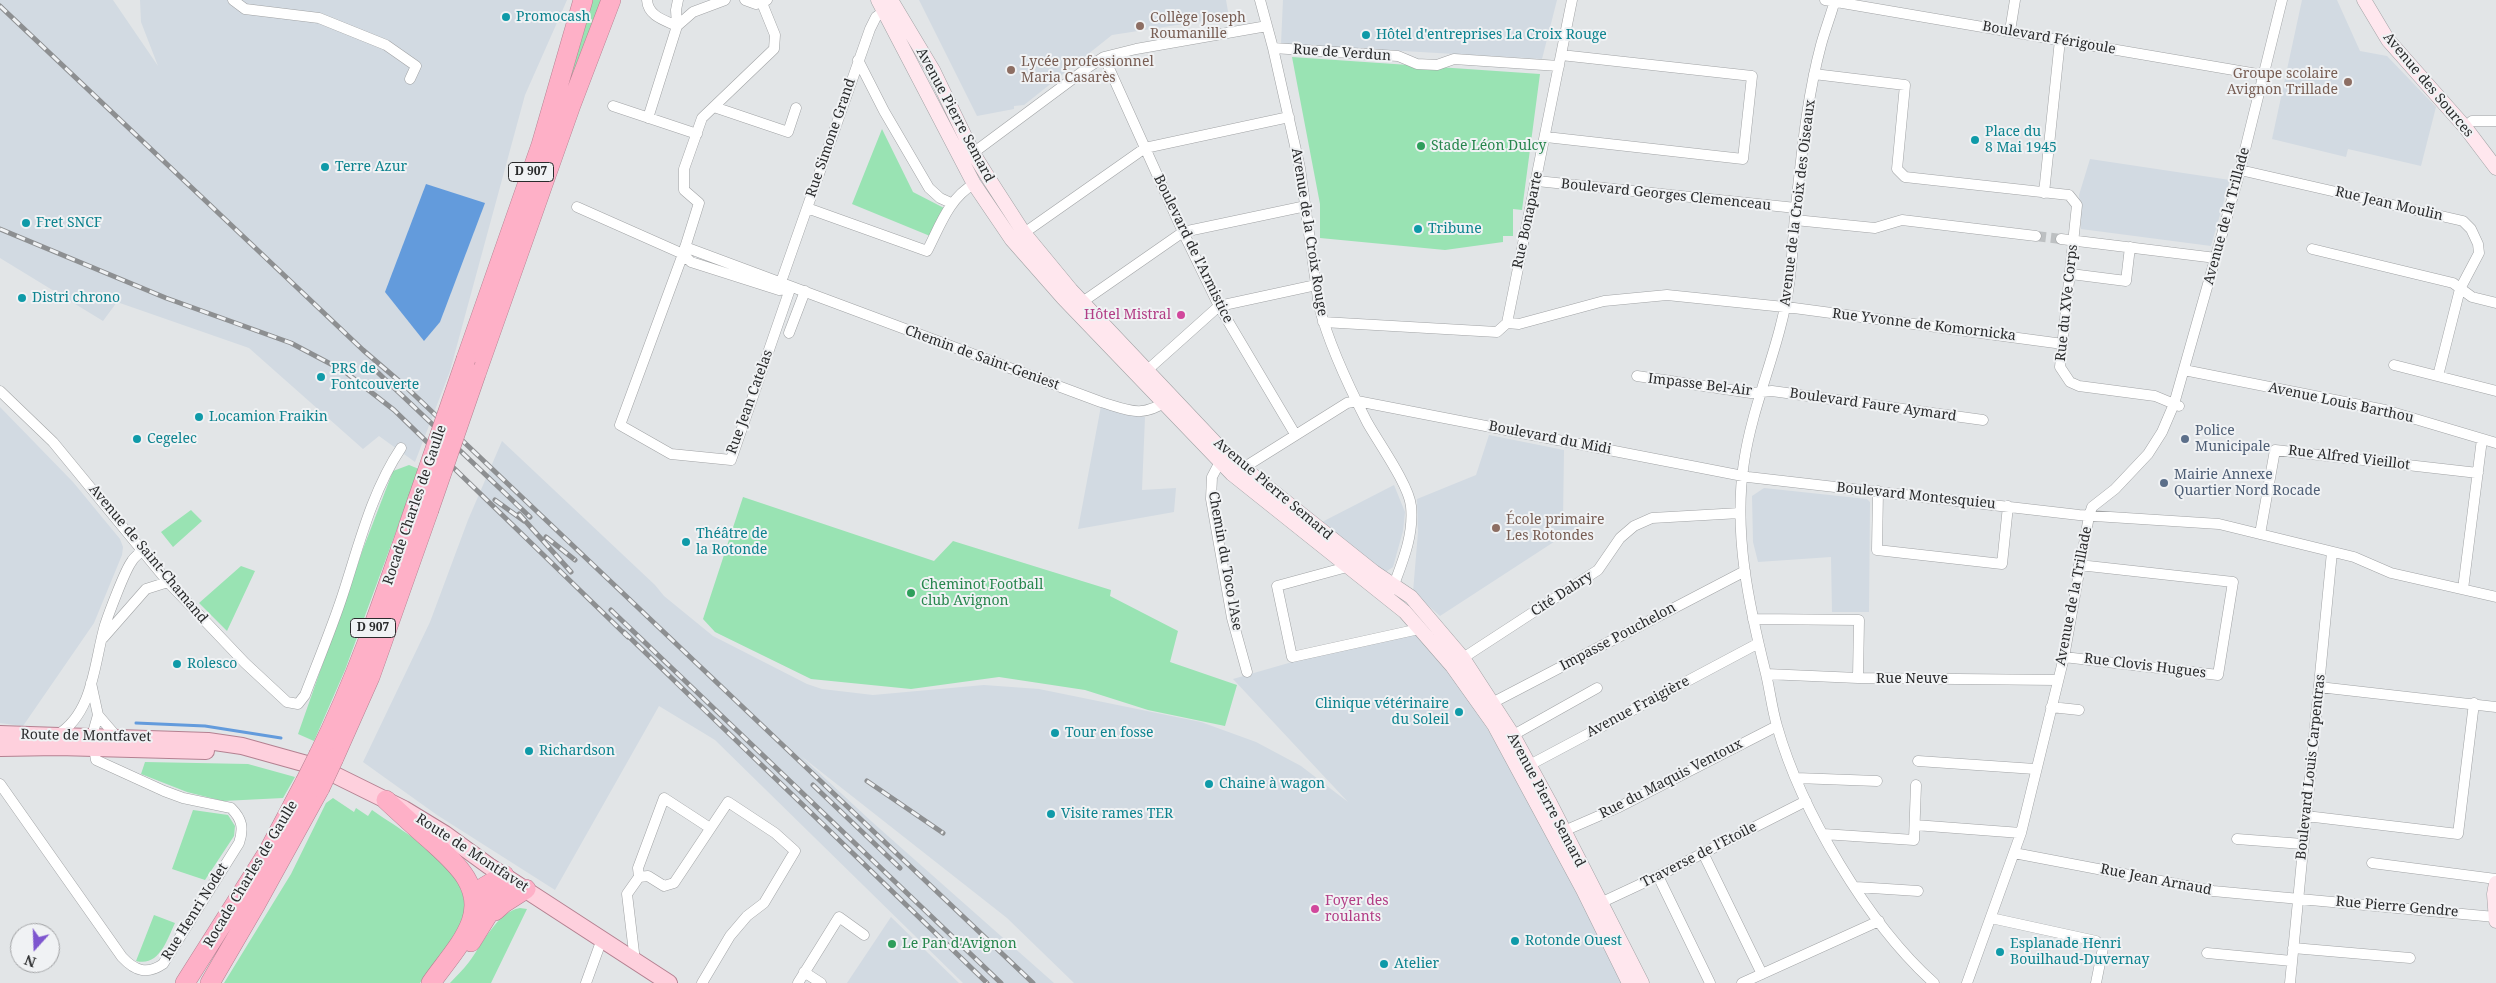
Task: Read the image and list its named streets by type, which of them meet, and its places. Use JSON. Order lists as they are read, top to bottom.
{
  "streets": {
    "highway": ["D 907", "Rocade Charles de Gaulle"],
    "main road": ["Avenue des Sources", "Avenue Pierre Semard", "Route de Montfavet"],
    "street": [
      "Boulevard Férigoule",
      "Rue de Verdun",
      "Rue Simone Grand",
      "Boulevard Georges Clemenceau",
      "Avenue de la Croix des Oiseaux",
      "Rue Jean Moulin",
      "Avenue de la Trillade",
      "Rue Bonaparte",
      "Avenue de la Croix Rouge",
      "Boulevard de l'Armistice",
      "Rue du XVe Corps",
      "Rue Yvonne de Komornicka",
      "Chemin de Saint-Geniest",
      "Impasse Bel-Air",
      "Rue Jean Catelas",
      "Avenue Louis Barthou",
      "Boulevard Faure Aymard",
      "Boulevard du Midi",
      "Rue Alfred Vieillot",
      "Boulevard Montesquieu",
      "Avenue de Saint-Chamand",
      "Chemin du Toco l'Ase",
      "Cité Dabry",
      "Impasse Pouchelon",
      "Rue Clovis Hugues",
      "Rue Neuve",
      "Avenue Fraigière",
      "Boulevard Louis Carpentras",
      "Rue du Maquis Ventoux",
      "Traverse de l'Etoile",
      "Rue Jean Arnaud",
      "Rue Pierre Gendre",
      "Rue Henri Nodet"
    ]
  },
  "crossings": [
    ["Boulevard Férigoule", "Avenue de la Croix des Oiseaux"],
    ["Boulevard Férigoule", "Avenue de la Trillade"],
    ["Rue de Verdun", "Rue Bonaparte"],
    ["Rue de Verdun", "Avenue de la Croix Rouge"],
    ["Avenue Pierre Semard", "Rue Simone Grand"],
    ["Avenue Pierre Semard", "Avenue de la Croix Rouge"],
    ["Avenue Pierre Semard", "Chemin de Saint-Geniest"],
    ["Avenue Pierre Semard", "Chemin du Toco l'Ase"],
    ["Avenue Pierre Semard", "Cité Dabry"],
    ["Avenue Pierre Semard", "Impasse Pouchelon"],
    ["Avenue Pierre Semard", "Avenue Fraigière"],
    ["Avenue Pierre Semard", "Rue du Maquis Ventoux"],
    ["Avenue Pierre Semard", "Traverse de l'Etoile"],
    ["Rue Simone Grand", "Chemin de Saint-Geniest"],
    ["Boulevard Georges Clemenceau", "Avenue de la Croix des Oiseaux"],
    ["Boulevard Georges Clemenceau", "Rue Bonaparte"],
    ["Avenue de la Croix des Oiseaux", "Rue Yvonne de Komornicka"],
    ["Avenue de la Croix des Oiseaux", "Impasse Bel-Air"],
    ["Avenue de la Croix des Oiseaux", "Boulevard Faure Aymard"],
    ["Avenue de la Croix des Oiseaux", "Boulevard du Midi"],
    ["Avenue de la Croix des Oiseaux", "Boulevard Montesquieu"],
    ["Avenue de la Croix des Oiseaux", "Cité Dabry"],
    ["Avenue de la Croix des Oiseaux", "Impasse Pouchelon"],
    ["Avenue de la Croix des Oiseaux", "Rue Neuve"],
    ["Avenue de la Croix des Oiseaux", "Avenue Fraigière"],
    ["Avenue de la Croix des Oiseaux", "Rue du Maquis Ventoux"],
    ["Avenue de la Croix des Oiseaux", "Traverse de l'Etoile"],
    ["Rue Jean Moulin", "Avenue de la Trillade"],
    ["Avenue de la Trillade", "Rue du XVe Corps"],
    ["Avenue de la Trillade", "Avenue Louis Barthou"],
    ["Avenue de la Trillade", "Boulevard Montesquieu"],
    ["Avenue de la Trillade", "Rue Clovis Hugues"],
    ["Avenue de la Trillade", "Rue Neuve"],
    ["Avenue de la Trillade", "Rue Jean Arnaud"],
    ["Rue Bonaparte", "Rue Yvonne de Komornicka"],
    ["Avenue de la Croix Rouge", "Rue Yvonne de Komornicka"],
    ["Avenue de la Croix Rouge", "Boulevard du Midi"],
    ["Rue du XVe Corps", "Rue Yvonne de Komornicka"],
    ["Chemin de Saint-Geniest", "Rue Jean Catelas"],
    ["Impasse Bel-Air", "Boulevard Faure Aymard"],
    ["Boulevard du Midi", "Boulevard Montesquieu"],
    ["Rue Alfred Vieillot", "Boulevard Montesquieu"],
    ["Boulevard Montesquieu", "Boulevard Louis Carpentras"],
    ["Route de Montfavet", "Rue Henri Nodet"],
    ["Boulevard Louis Carpentras", "Rue Jean Arnaud"],
    ["Boulevard Louis Carpentras", "Rue Pierre Gendre"],
    ["Rue Jean Arnaud", "Rue Pierre Gendre"]
  ],
  "places": [
    "Promocash",
    "Collège Joseph Roumanille",
    "Hôtel d'entreprises La Croix Rouge",
    "Lycée professionnel Maria Casarès",
    "Groupe scolaire Avignon Trillade",
    "Place du 8 Mai 1945",
    "Stade Léon Dulcy",
    "Terre Azur",
    "Fret SNCF",
    "Tribune",
    "Distri chrono",
    "Hôtel Mistral",
    "PRS de Fontcouverte",
    "Locamion Fraikin",
    "Cegelec",
    "Police Municipale",
    "Mairie Annexe Quartier Nord Rocade",
    "École primaire Les Rotondes",
    "Théâtre de la Rotonde",
    "Cheminot Football club Avignon",
    "Rolesco",
    "Clinique vétérinaire du Soleil",
    "Tour en fosse",
    "Richardson",
    "Chaine à wagon",
    "Visite rames TER",
    "Foyer des roulants",
    "Rotonde Ouest",
    "Le Pan d'Avignon",
    "Esplanade Henri Bouilhaud-Duvernay",
    "Atelier"
  ],
  "north": "bottom"
}
